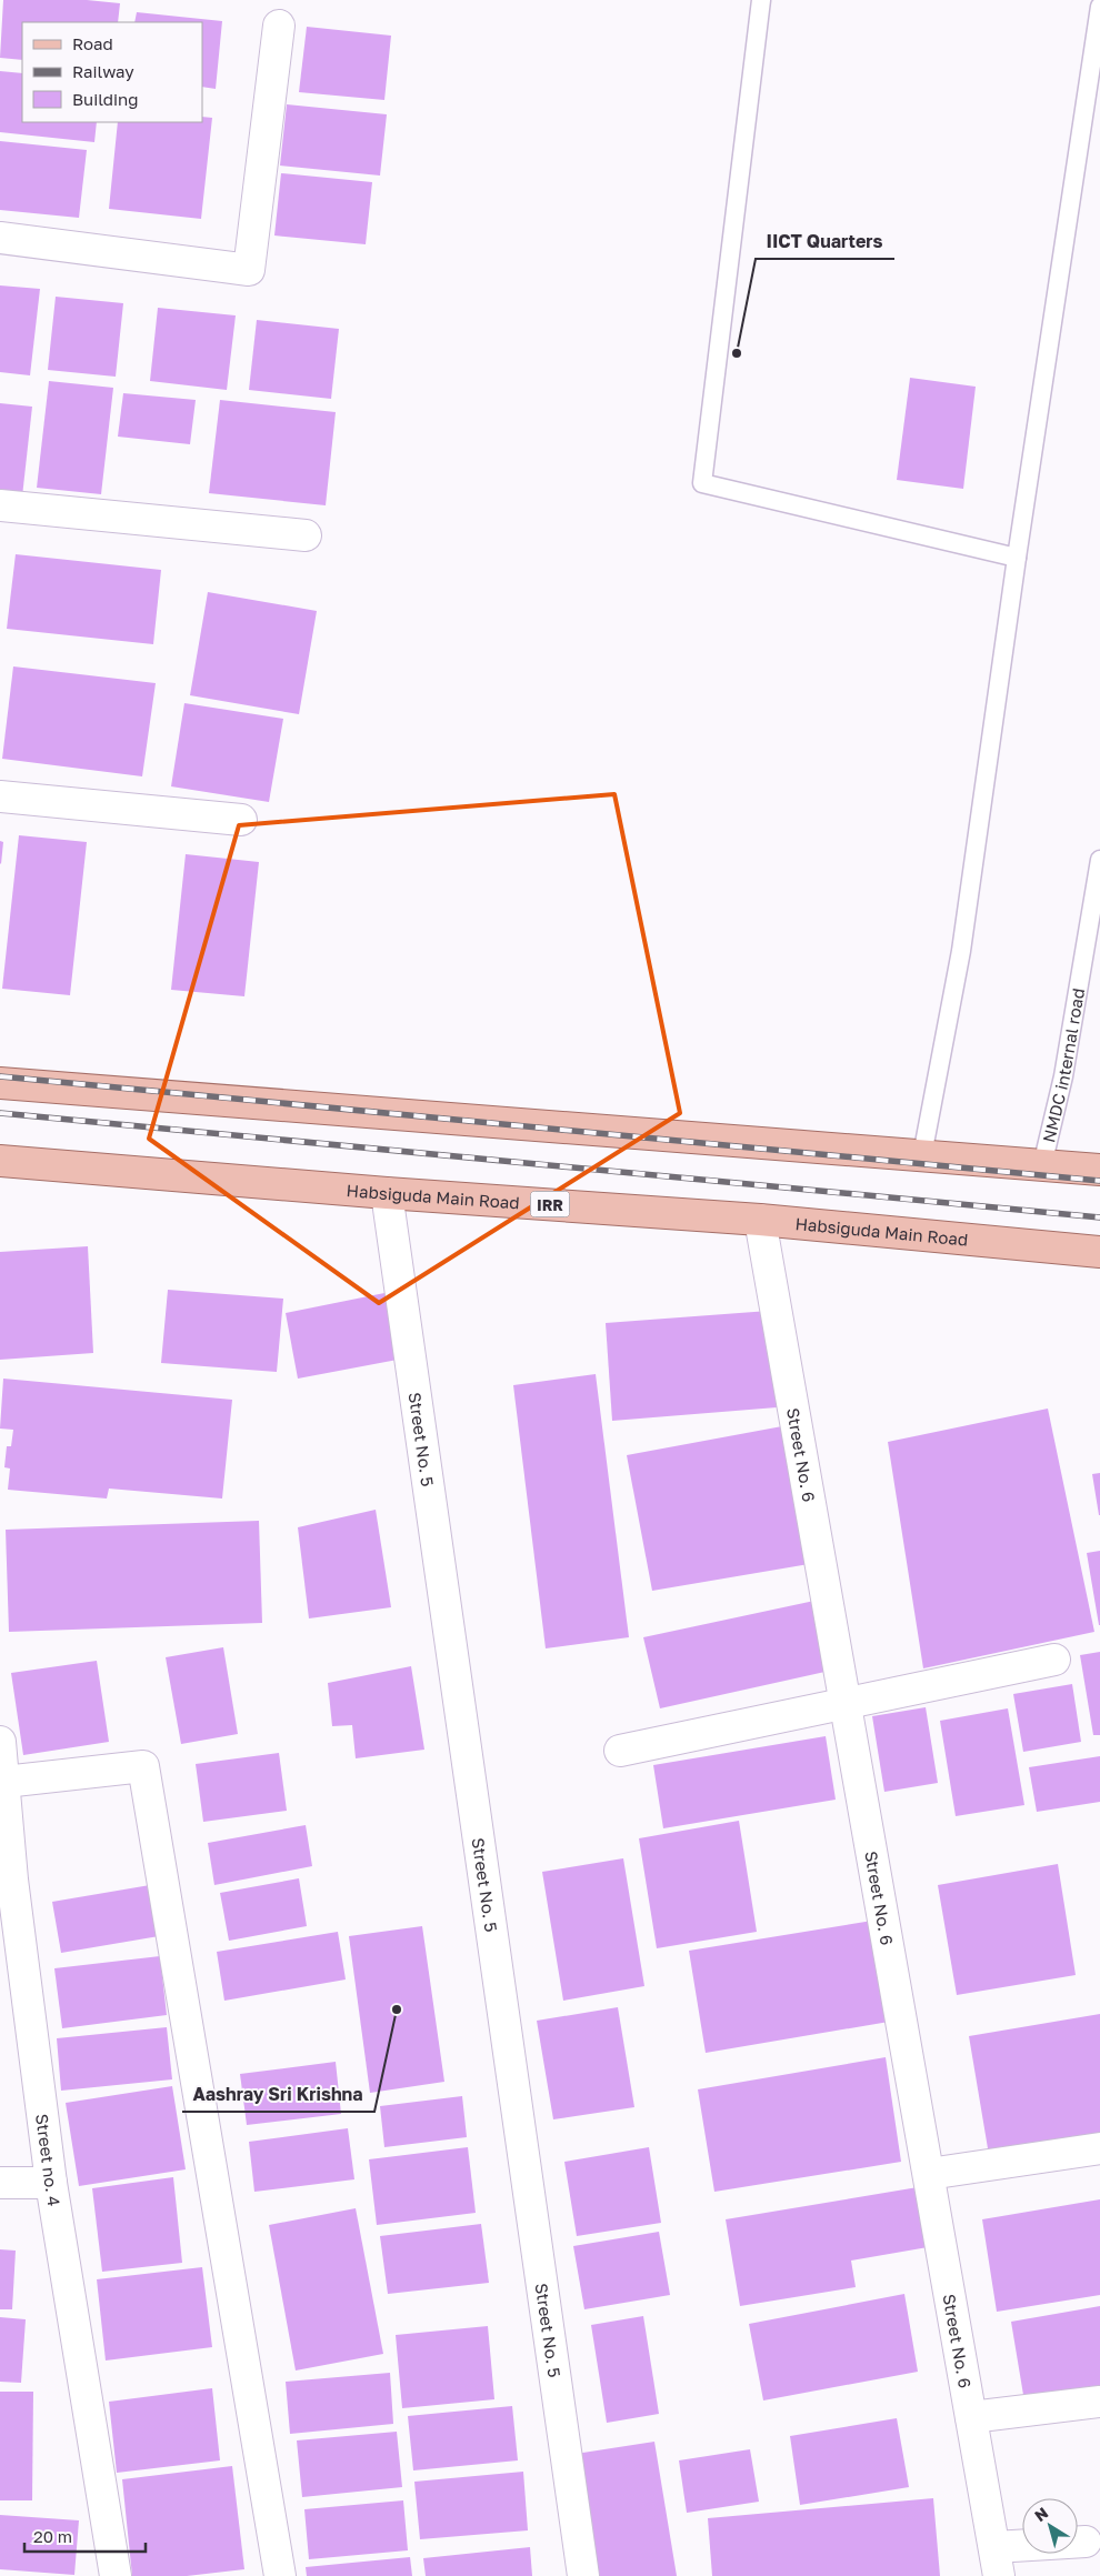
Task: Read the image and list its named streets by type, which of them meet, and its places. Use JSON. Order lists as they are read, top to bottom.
{
  "streets": {
    "main road": ["Habsiguda Main Road", "IRR"],
    "street": ["Street No. 5", "Street No. 6", "Street no. 4"],
    "lane": ["NMDC internal road"]
  },
  "crossings": [
    ["Habsiguda Main Road", "Street No. 5"],
    ["Habsiguda Main Road", "Street No. 6"]
  ],
  "places": ["IICT Quarters", "Aashray Sri Krishna"],
  "legend": ["Road", "Railway", "Building"],
  "scale_bar": "20 m",
  "north": "top left"
}
